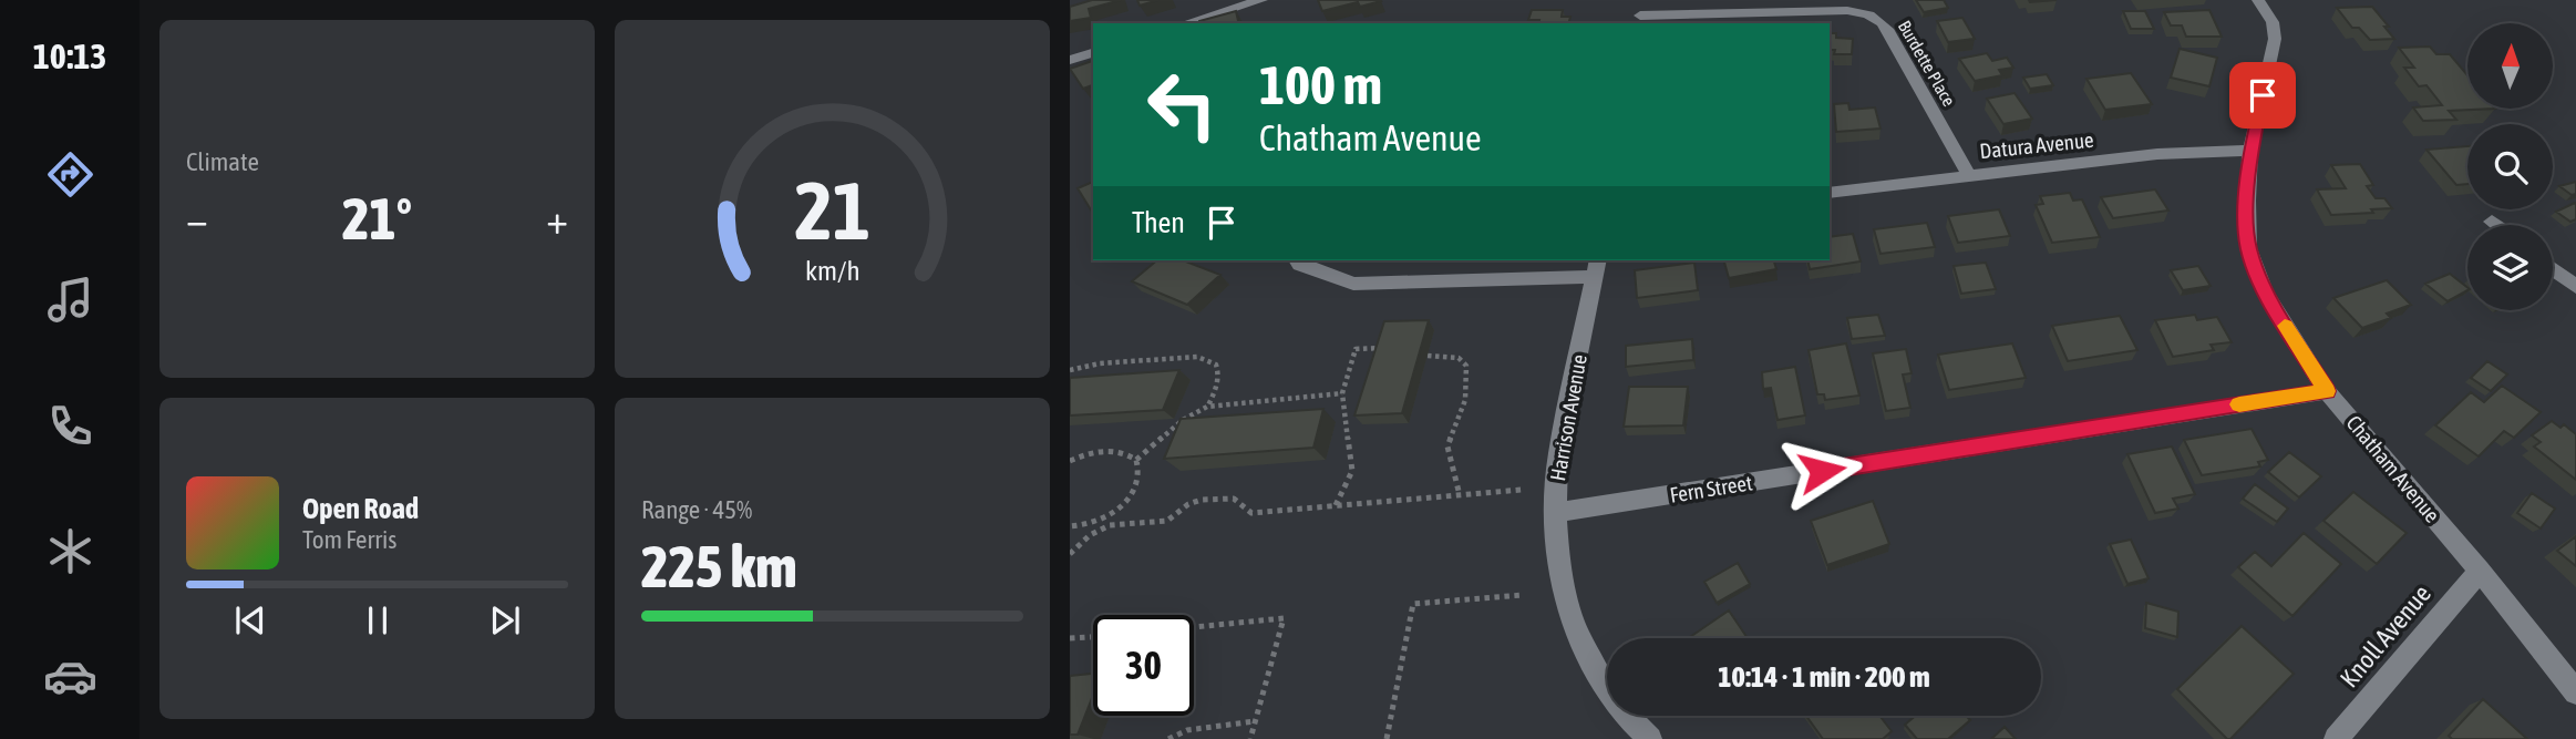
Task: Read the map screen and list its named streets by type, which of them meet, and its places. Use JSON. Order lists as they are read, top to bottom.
{
  "streets": {
    "street": [
      "Burdette Place",
      "Datura Avenue",
      "Harrison Avenue",
      "Chatham Avenue",
      "Fern Street",
      "Knoll Avenue"
    ]
  },
  "crossings": [
    ["Burdette Place", "Datura Avenue"],
    ["Datura Avenue", "Chatham Avenue"],
    ["Harrison Avenue", "Fern Street"],
    ["Chatham Avenue", "Fern Street"],
    ["Chatham Avenue", "Knoll Avenue"]
  ],
  "north": "top",
  "page": {
    "tabs": "10:13",
    "tile": [
      "Climate",
      ["Range · 45%", "225 km"]
    ],
    "turn": ["100 m", "Chatham Avenue"],
    "then": "Then",
    "heat": ["−", "21°", "+"],
    "song": ["Open Road", "Tom Ferris"],
    "limit": "30",
    "trip": "10:14 · 1 min · 200 m",
    "gauge": ["21", "km/h"]
  }
}
